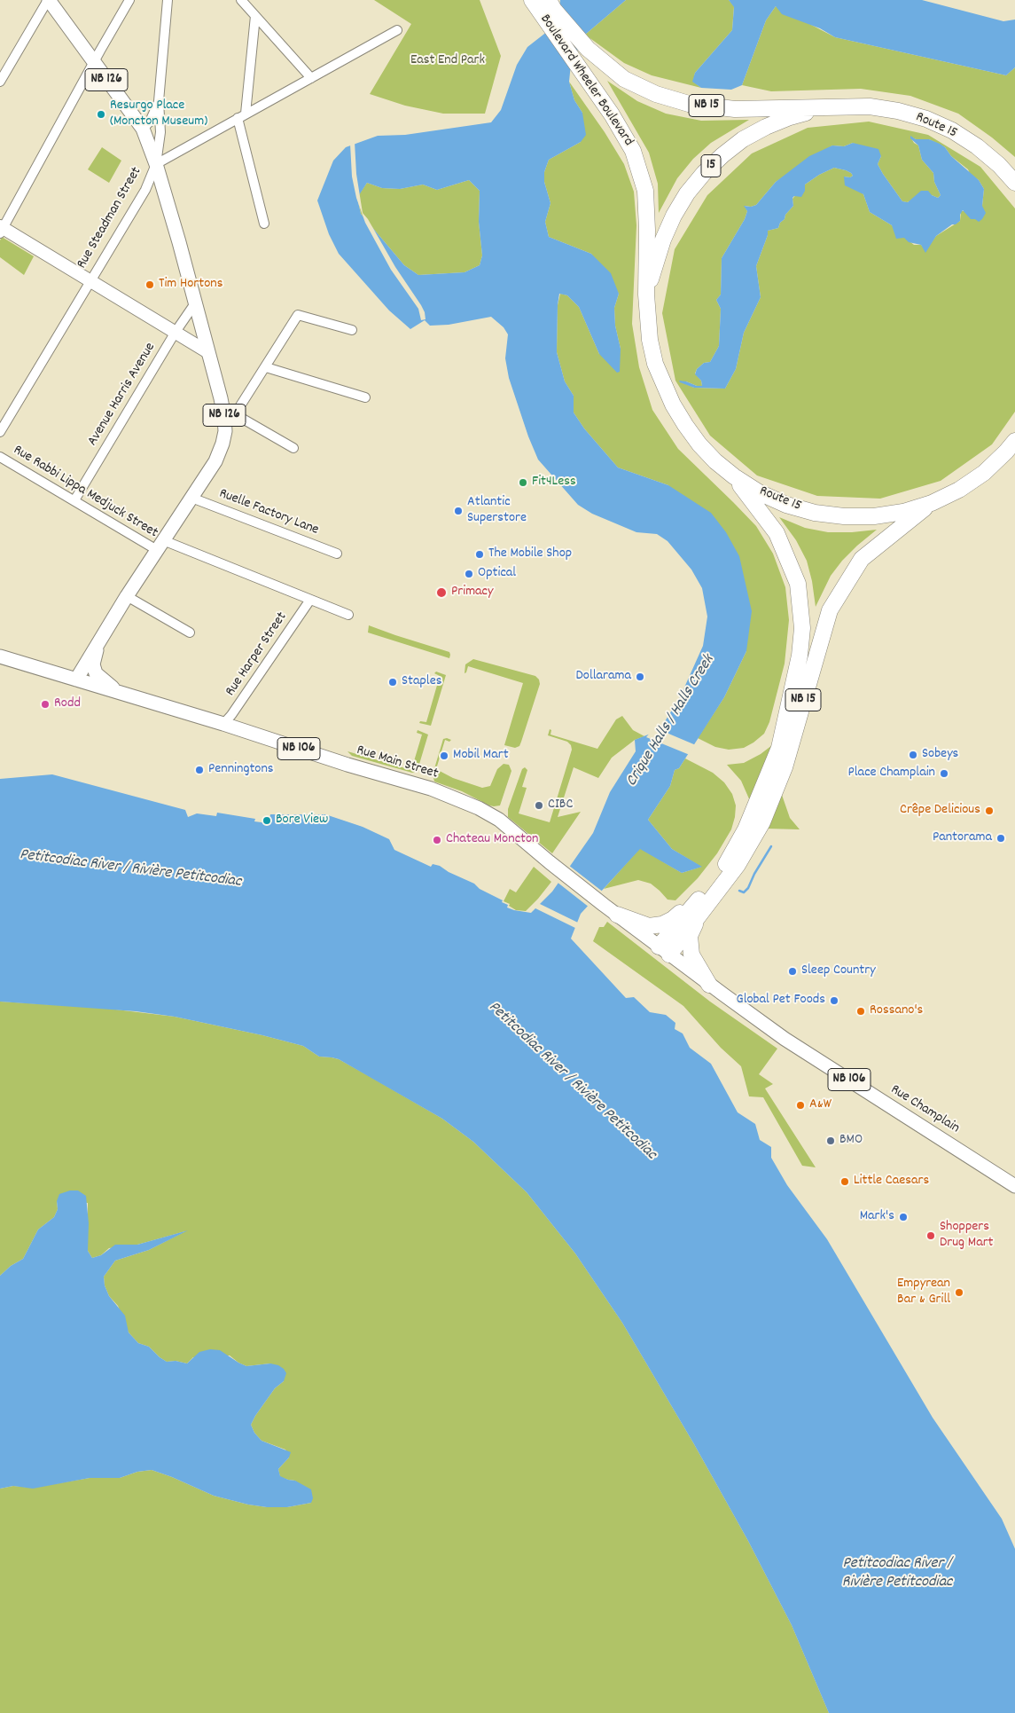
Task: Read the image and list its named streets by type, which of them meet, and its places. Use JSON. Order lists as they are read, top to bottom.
{
  "streets": {
    "highway": [
      "Boulevard Wheeler Boulevard",
      "NB 15",
      "Route 15",
      "15"
    ],
    "main road": [
      "NB 126",
      "NB 106",
      "Rue Main Street",
      "Rue Champlain"
    ],
    "street": [
      "Rue Steadman Street",
      "Avenue Harris Avenue",
      "Rue Rabbi Lippa Medjuck Street",
      "Ruelle Factory Lane",
      "Rue Harper Street"
    ]
  },
  "crossings": [
    ["NB 126", "Rue Steadman Street"],
    ["NB 126", "Avenue Harris Avenue"],
    ["NB 126", "Rue Rabbi Lippa Medjuck Street"],
    ["NB 126", "Ruelle Factory Lane"],
    ["NB 126", "NB 106"],
    ["NB 126", "Rue Main Street"],
    ["Boulevard Wheeler Boulevard", "Route 15"],
    ["Boulevard Wheeler Boulevard", "15"],
    ["NB 15", "Route 15"],
    ["NB 15", "NB 106"],
    ["NB 15", "Rue Main Street"],
    ["Route 15", "15"],
    ["Avenue Harris Avenue", "Rue Rabbi Lippa Medjuck Street"],
    ["Rue Rabbi Lippa Medjuck Street", "Rue Harper Street"],
    ["Rue Harper Street", "Rue Main Street"],
    ["NB 106", "Rue Main Street"],
    ["NB 106", "Rue Champlain"]
  ],
  "water": ["Crique Halls / Halls Creek", "Petitcodiac River / Rivière Petitcodiac"],
  "parks": ["East End Park"],
  "places": [
    "Resurgo Place (Moncton Museum)",
    "Tim Hortons",
    "Fit4Less",
    "Atlantic Superstore",
    "The Mobile Shop",
    "Optical",
    "Primacy",
    "Dollarama",
    "Staples",
    "Rodd",
    "Sobeys",
    "Mobil Mart",
    "Penningtons",
    "Place Champlain",
    "CIBC",
    "Crêpe Delicious",
    "Bore View",
    "Pantorama",
    "Chateau Moncton",
    "Sleep Country",
    "Global Pet Foods",
    "Rossano's",
    "A&W",
    "BMO",
    "Little Caesars",
    "Mark's",
    "Shoppers Drug Mart",
    "Empyrean Bar & Grill"
  ]
}
